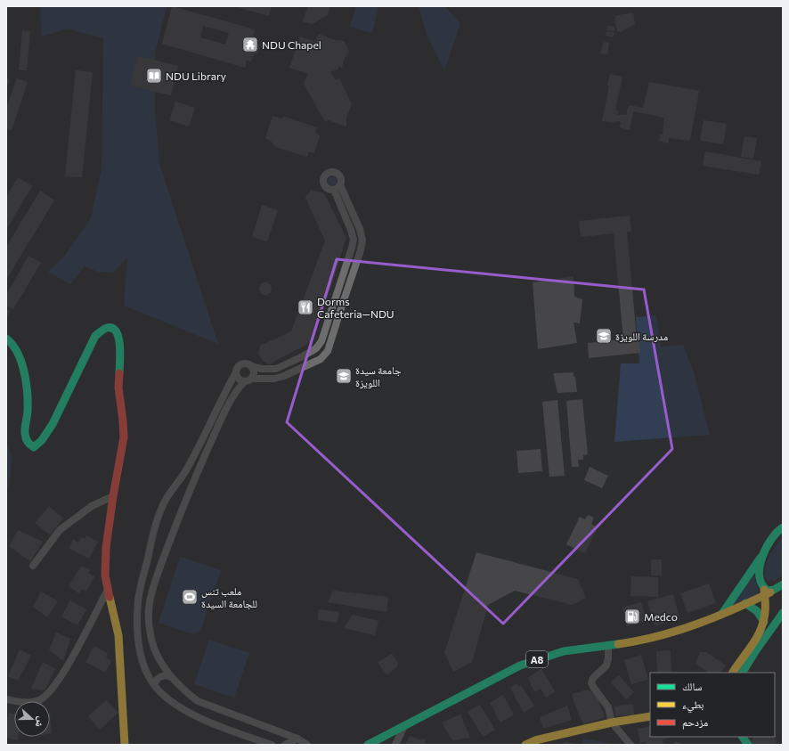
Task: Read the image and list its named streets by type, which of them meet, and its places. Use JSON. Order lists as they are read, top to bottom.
{
  "streets": {
    "main road": ["A8"]
  },
  "places": {
    "temple": ["NDU Chapel"],
    "library": ["NDU Library"],
    "restaurant": ["Dorms Cafeteria—NDU"],
    "school or university": ["مدرسة اللويزة", "جامعة سيدة اللويزة"],
    "sports": ["ملعب تنس للجامعة السيدة"],
    "fuel station": ["Medco"]
  },
  "legend": ["سالك", "بطيء", "مزدحم"],
  "north": "right"
}
